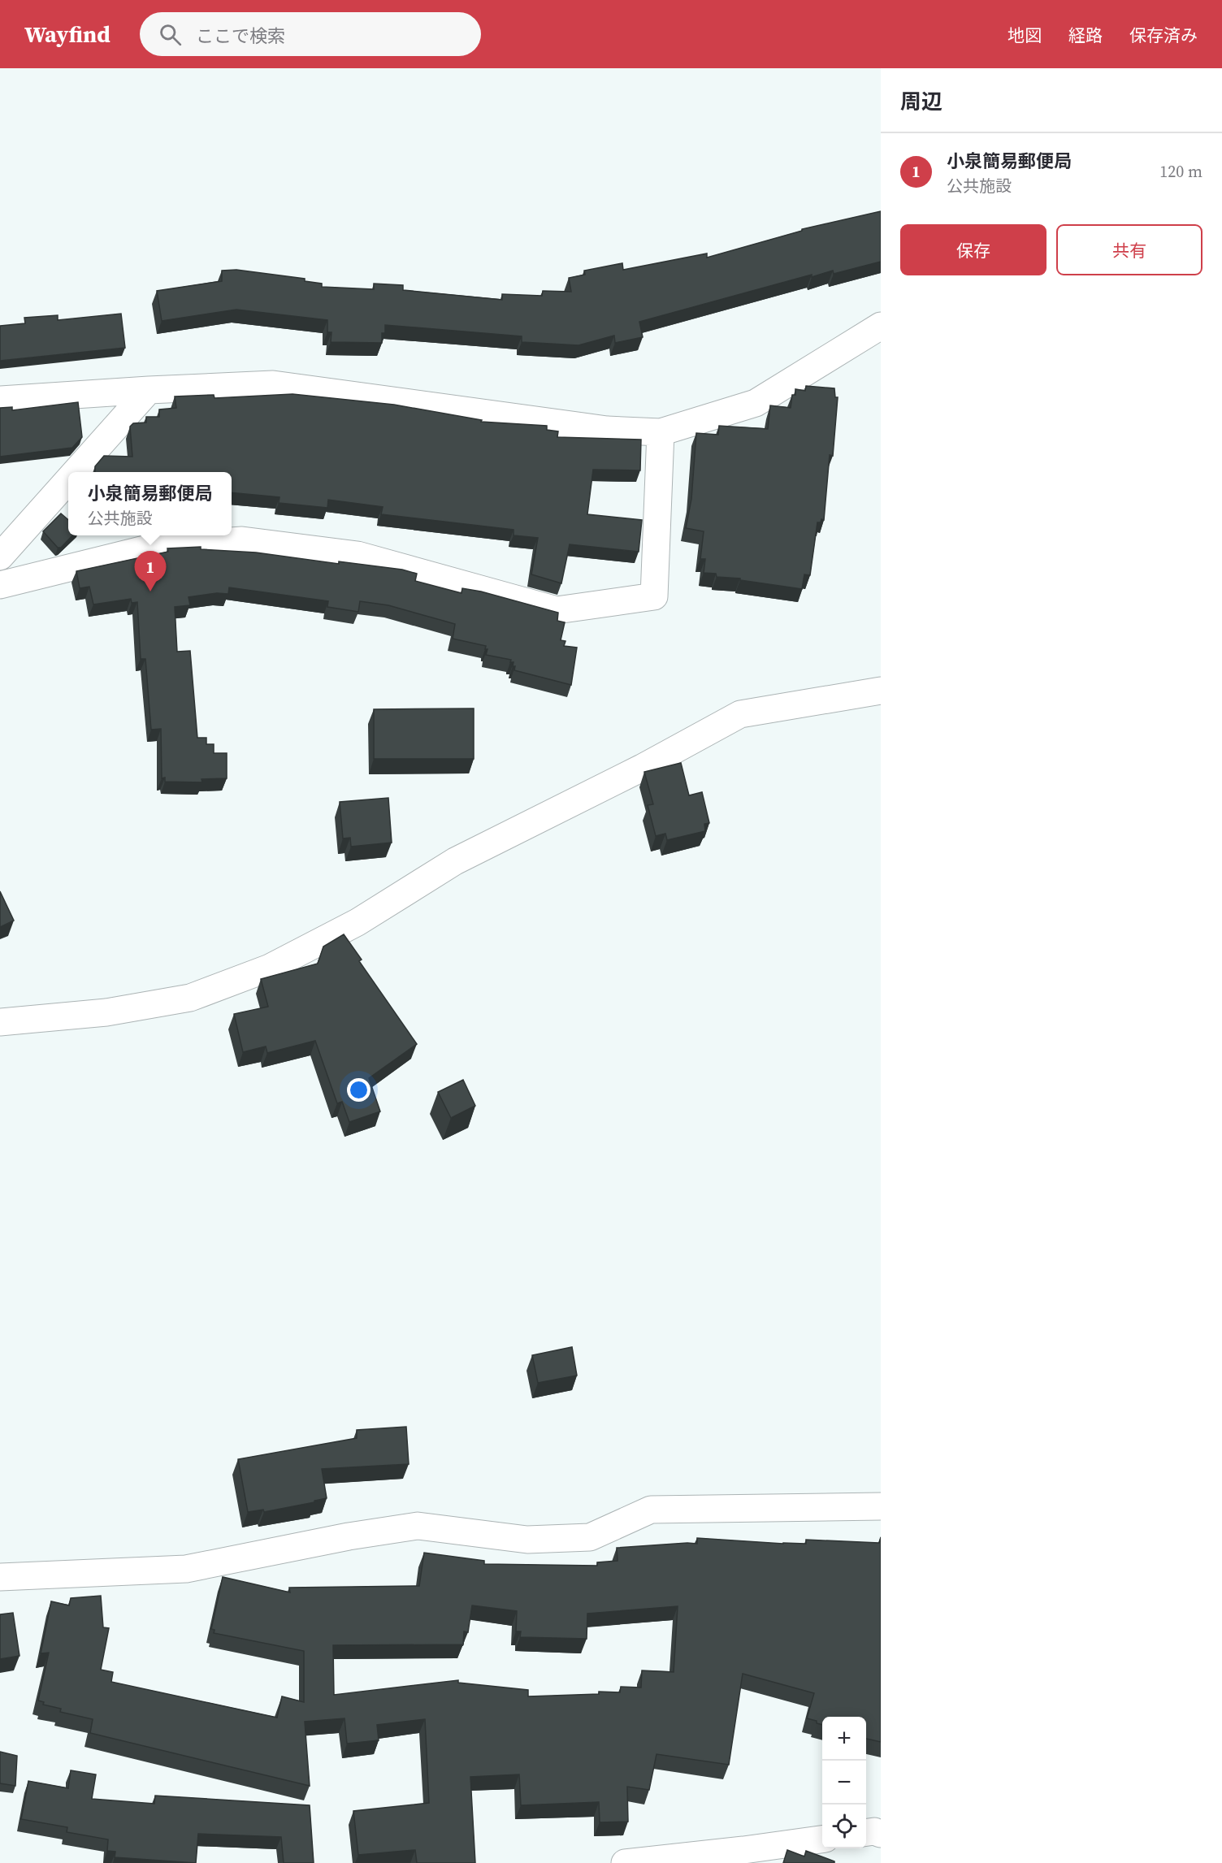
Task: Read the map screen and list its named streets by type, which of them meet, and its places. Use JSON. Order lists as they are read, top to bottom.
{
  "page": {
    "header": "Wayfind",
    "search": "ここで検索",
    "nav": ["地図", "経路", "保存済み"],
    "heading": "周辺",
    "list": [
      {
        "mark": "1",
        "name": "小泉簡易郵便局",
        "note": "公共施設",
        "value": "120 m"
      }
    ],
    "buttons": ["保存", "共有"],
    "popup": ["小泉簡易郵便局", "公共施設"],
    "pins": "1",
    "map_buttons": ["+", "−"]
  }
}
